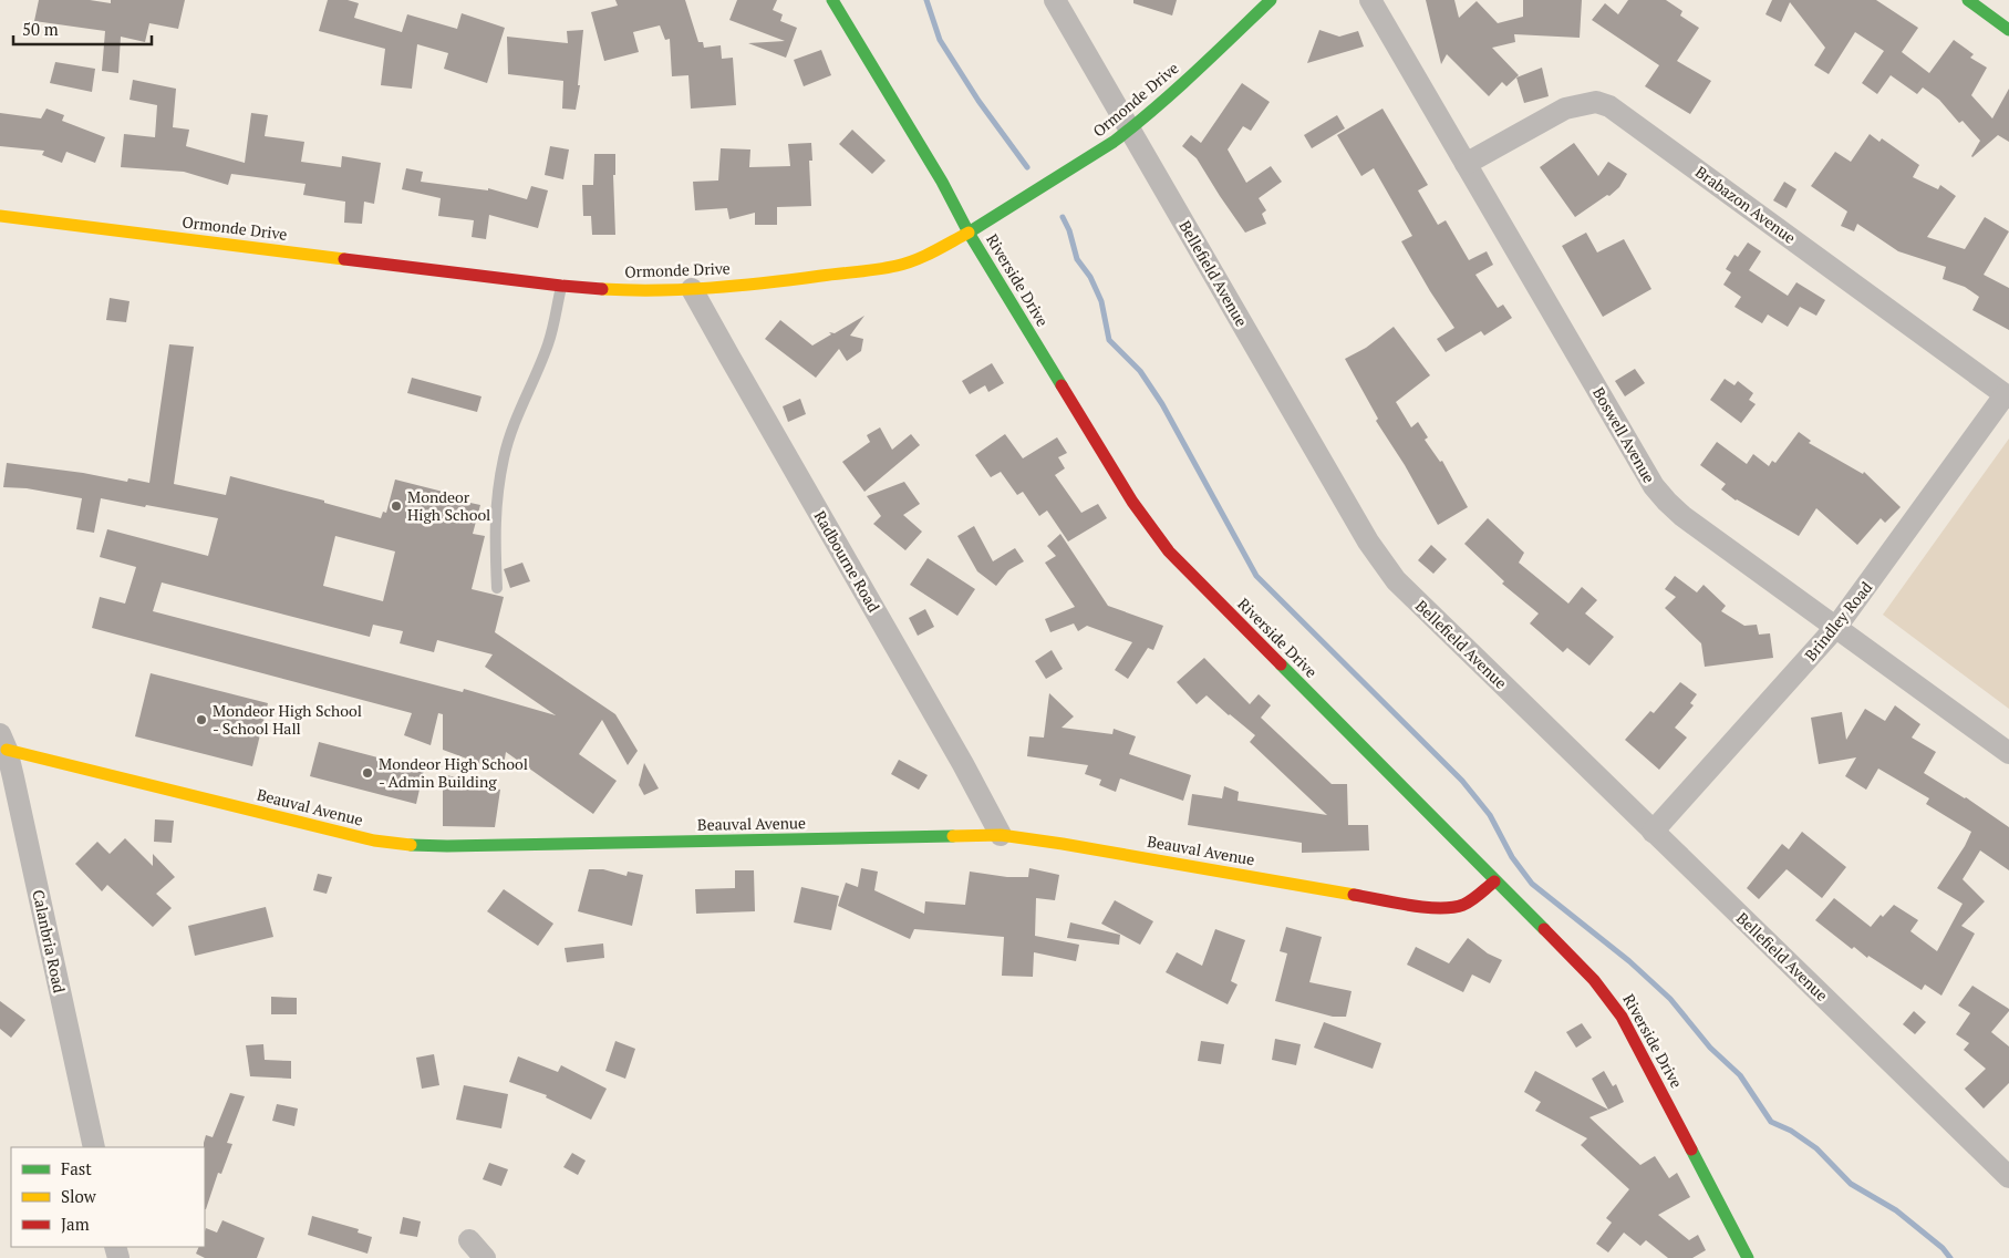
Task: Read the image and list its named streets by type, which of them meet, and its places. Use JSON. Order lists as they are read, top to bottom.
{
  "streets": {
    "street": [
      "Ormonde Drive",
      "Brabazon Avenue",
      "Bellefield Avenue",
      "Riverside Drive",
      "Boswell Avenue",
      "Radbourne Road",
      "Brindley Road",
      "Beauval Avenue",
      "Calanbria Road"
    ]
  },
  "crossings": [
    ["Ormonde Drive", "Bellefield Avenue"],
    ["Ormonde Drive", "Riverside Drive"],
    ["Ormonde Drive", "Radbourne Road"],
    ["Brabazon Avenue", "Boswell Avenue"],
    ["Brabazon Avenue", "Brindley Road"],
    ["Bellefield Avenue", "Brindley Road"],
    ["Riverside Drive", "Beauval Avenue"],
    ["Boswell Avenue", "Brindley Road"],
    ["Radbourne Road", "Beauval Avenue"],
    ["Beauval Avenue", "Calanbria Road"]
  ],
  "places": ["Mondeor High School", "Mondeor High School - School Hall", "Mondeor High School - Admin Building"],
  "legend": ["Fast", "Slow", "Jam"],
  "scale_bar": "50 m"
}
